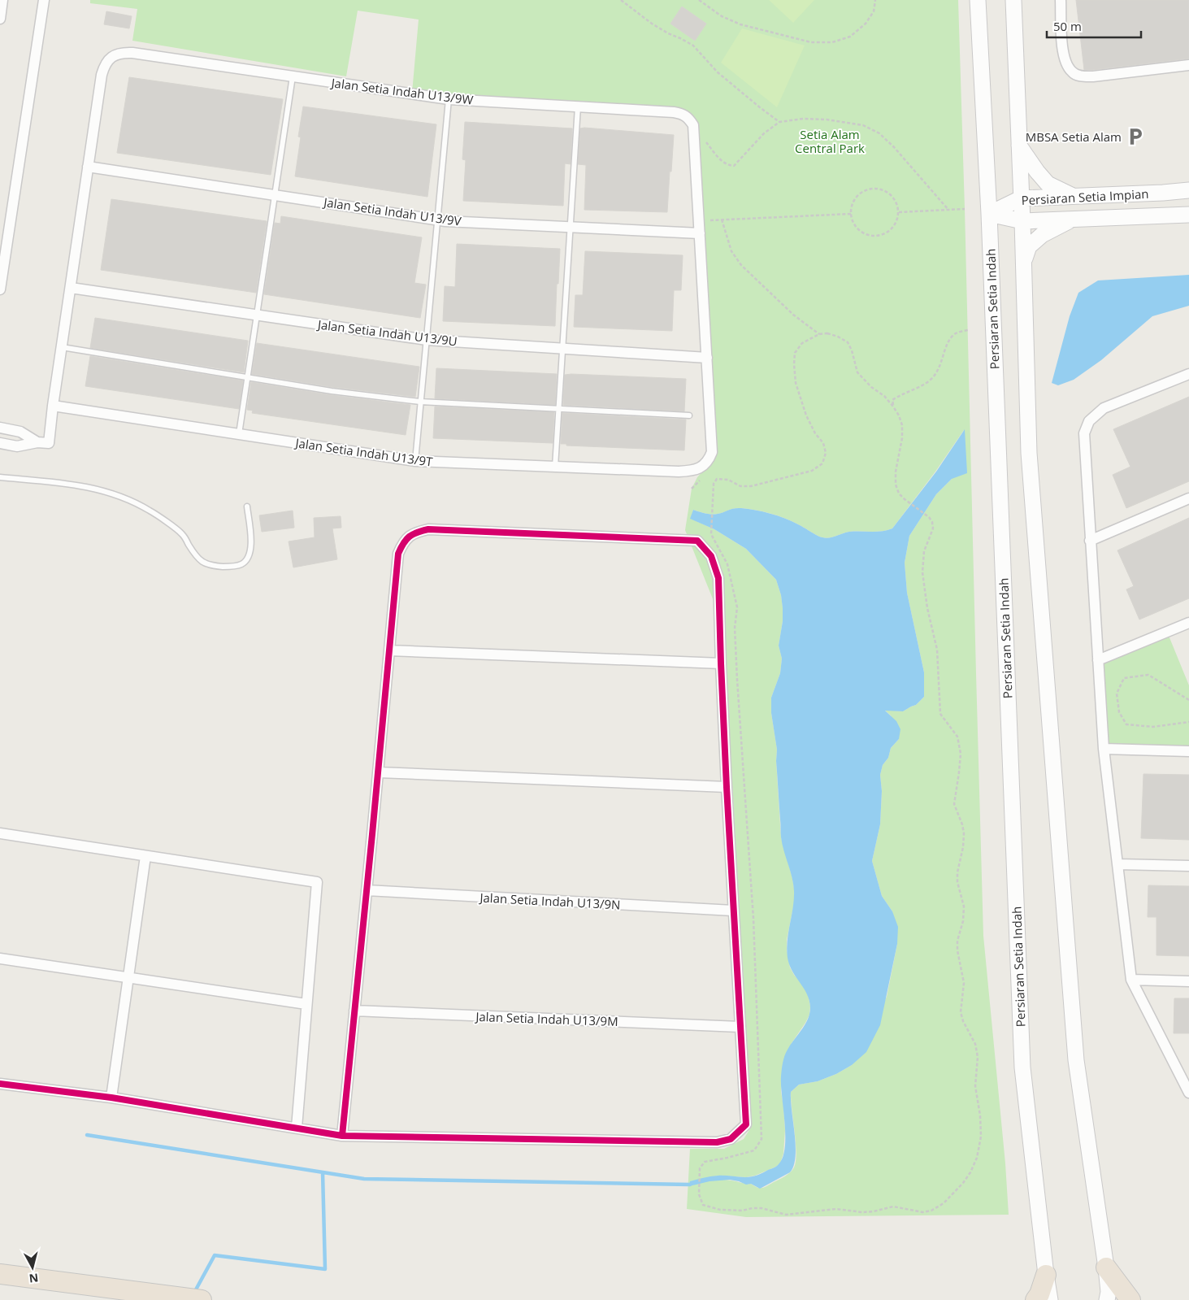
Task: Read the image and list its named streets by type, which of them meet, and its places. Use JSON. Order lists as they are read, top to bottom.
{
  "streets": {
    "street": [
      "Jalan Setia Indah U13/9W",
      "Persiaran Setia Impian",
      "Jalan Setia Indah U13/9V",
      "Persiaran Setia Indah",
      "Jalan Setia Indah U13/9U",
      "Jalan Setia Indah U13/9T",
      "Jalan Setia Indah U13/9N",
      "Jalan Setia Indah U13/9M"
    ]
  },
  "crossings": [
    ["Jalan Setia Indah U13/9W", "Jalan Setia Indah U13/9V"],
    ["Jalan Setia Indah U13/9W", "Jalan Setia Indah U13/9T"],
    ["Persiaran Setia Impian", "Persiaran Setia Indah"],
    ["Jalan Setia Indah U13/9V", "Jalan Setia Indah U13/9T"],
    ["Jalan Setia Indah U13/9U", "Jalan Setia Indah U13/9T"]
  ],
  "parks": ["Setia Alam Central Park"],
  "places": {
    "parking": ["MBSA Setia Alam"]
  },
  "scale_bar": "50 m",
  "north": "bottom"
}
